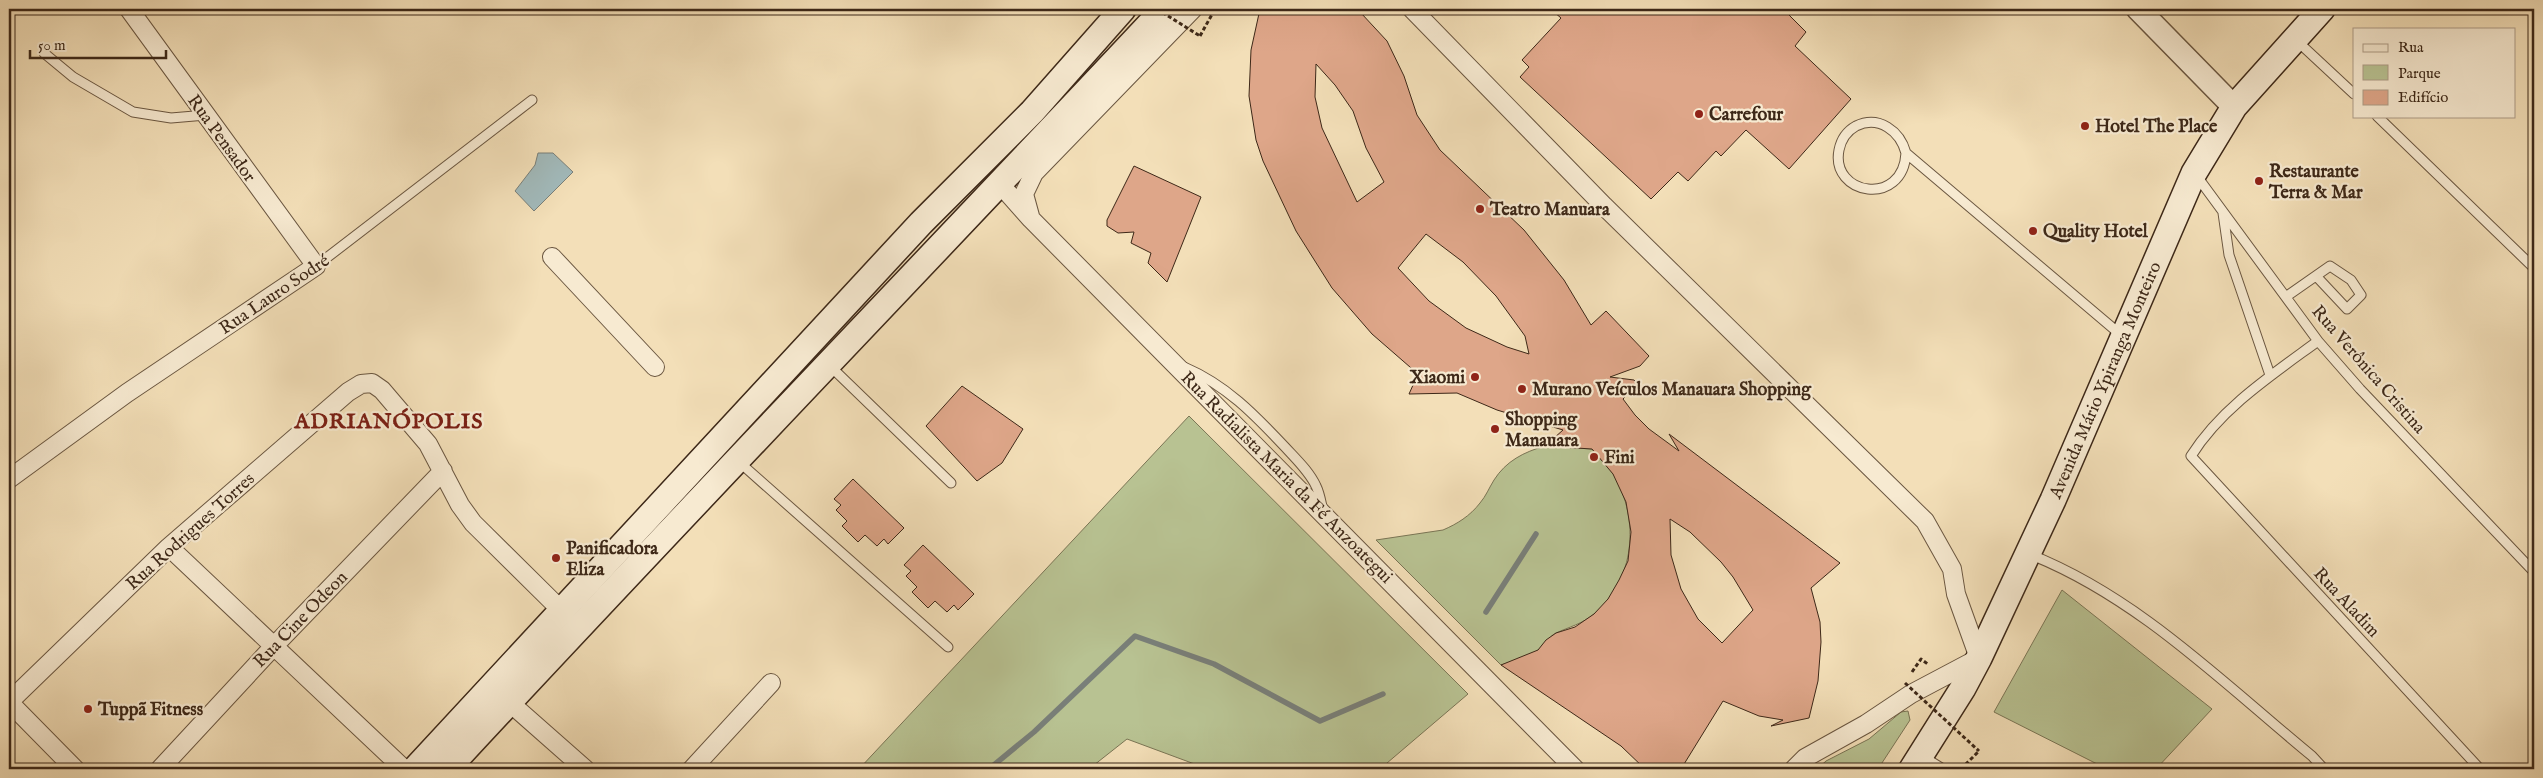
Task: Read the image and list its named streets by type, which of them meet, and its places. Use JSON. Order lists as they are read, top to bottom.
{
  "streets": {
    "main road": ["Avenida Mário Ypiranga Monteiro"],
    "street": [
      "Rua Pensador",
      "Rua Lauro Sodré",
      "Rua Radialista Maria da Fé Anzoategui",
      "Rua Rodrigues Torres",
      "Rua Cine Odeon"
    ],
    "lane": ["Rua Verônica Cristina", "Rua Aladim"]
  },
  "crossings": [
    ["Rua Pensador", "Rua Lauro Sodré"],
    ["Rua Verônica Cristina", "Avenida Mário Ypiranga Monteiro"],
    ["Rua Rodrigues Torres", "Rua Cine Odeon"]
  ],
  "districts": ["ADRIANÓPOLIS"],
  "places": [
    "Carrefour",
    "Hotel The Place",
    "Restaurante Terra & Mar",
    "Teatro Manuara",
    "Quality Hotel",
    "Xiaomi",
    "Murano Veículos Manauara Shopping",
    "Shopping Manauara",
    "Fini",
    "Panificadora Eliza",
    "Tuppã Fitness"
  ],
  "legend": ["Rua", "Parque", "Edifício"],
  "scale_bar": "50 m"
}
